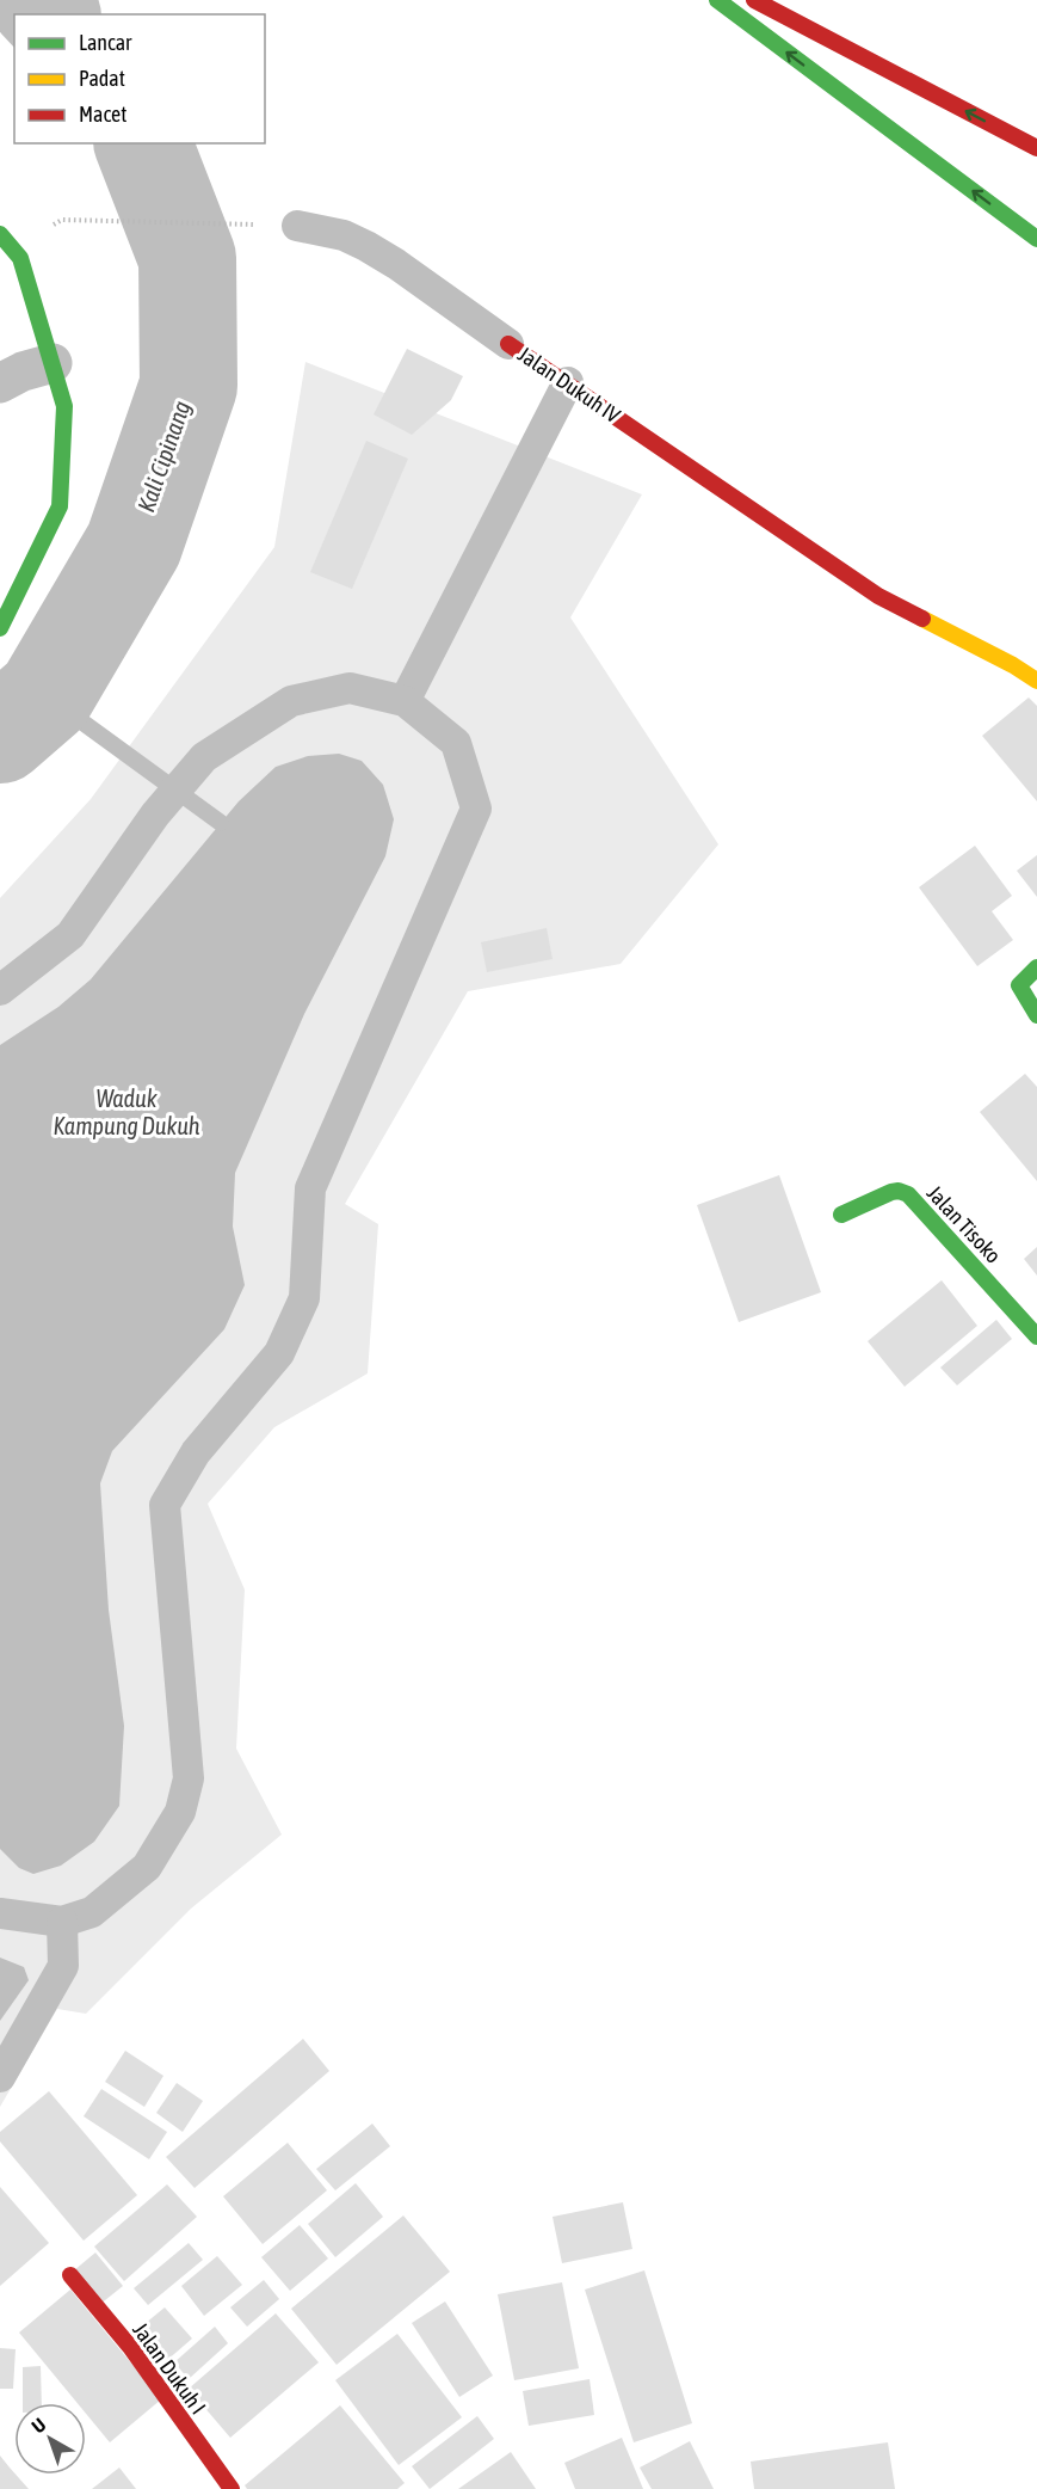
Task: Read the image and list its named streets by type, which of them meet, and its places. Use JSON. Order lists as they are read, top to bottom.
{
  "streets": {
    "main road": ["Jalan Dukuh IV", "Jalan Tisoko", "Jalan Dukuh I"]
  },
  "water": ["Kali Cipinang", "Waduk Kampung Dukuh"],
  "legend": ["Lancar", "Padat", "Macet"],
  "north": "top left"
}
